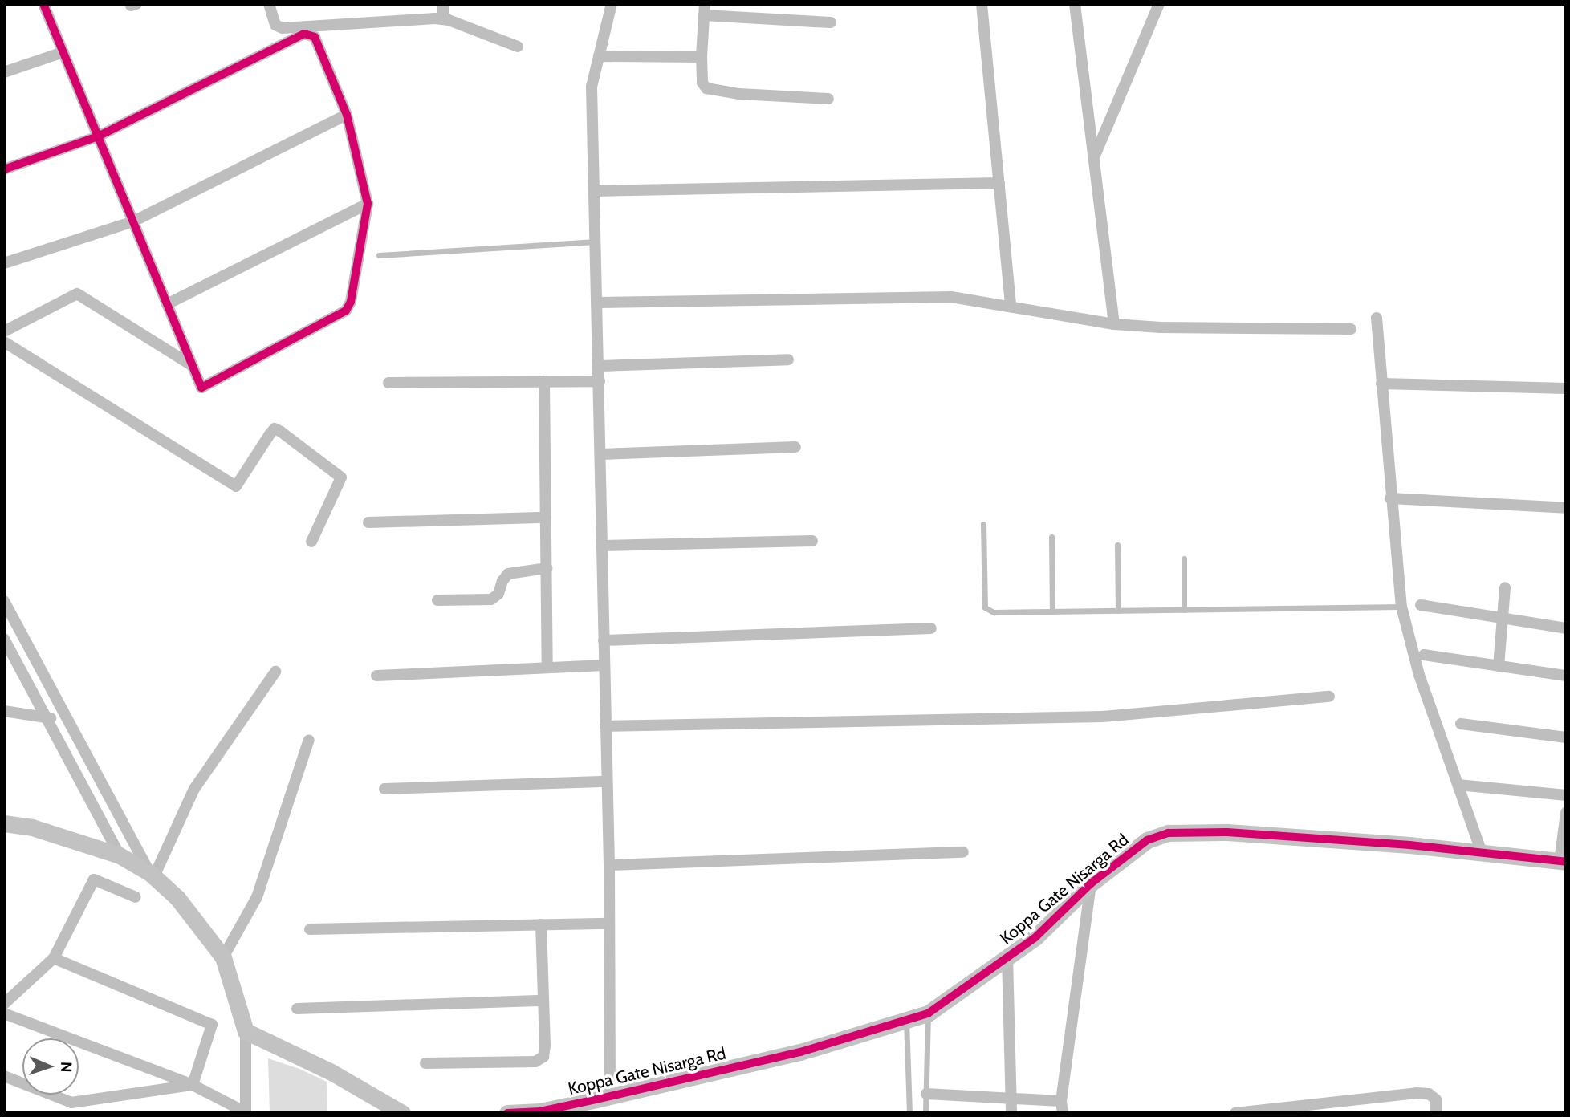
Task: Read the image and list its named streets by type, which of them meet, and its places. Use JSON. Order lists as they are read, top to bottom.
{
  "streets": {
    "street": ["Koppa Gate Nisarga Rd"]
  },
  "north": "right"
}
